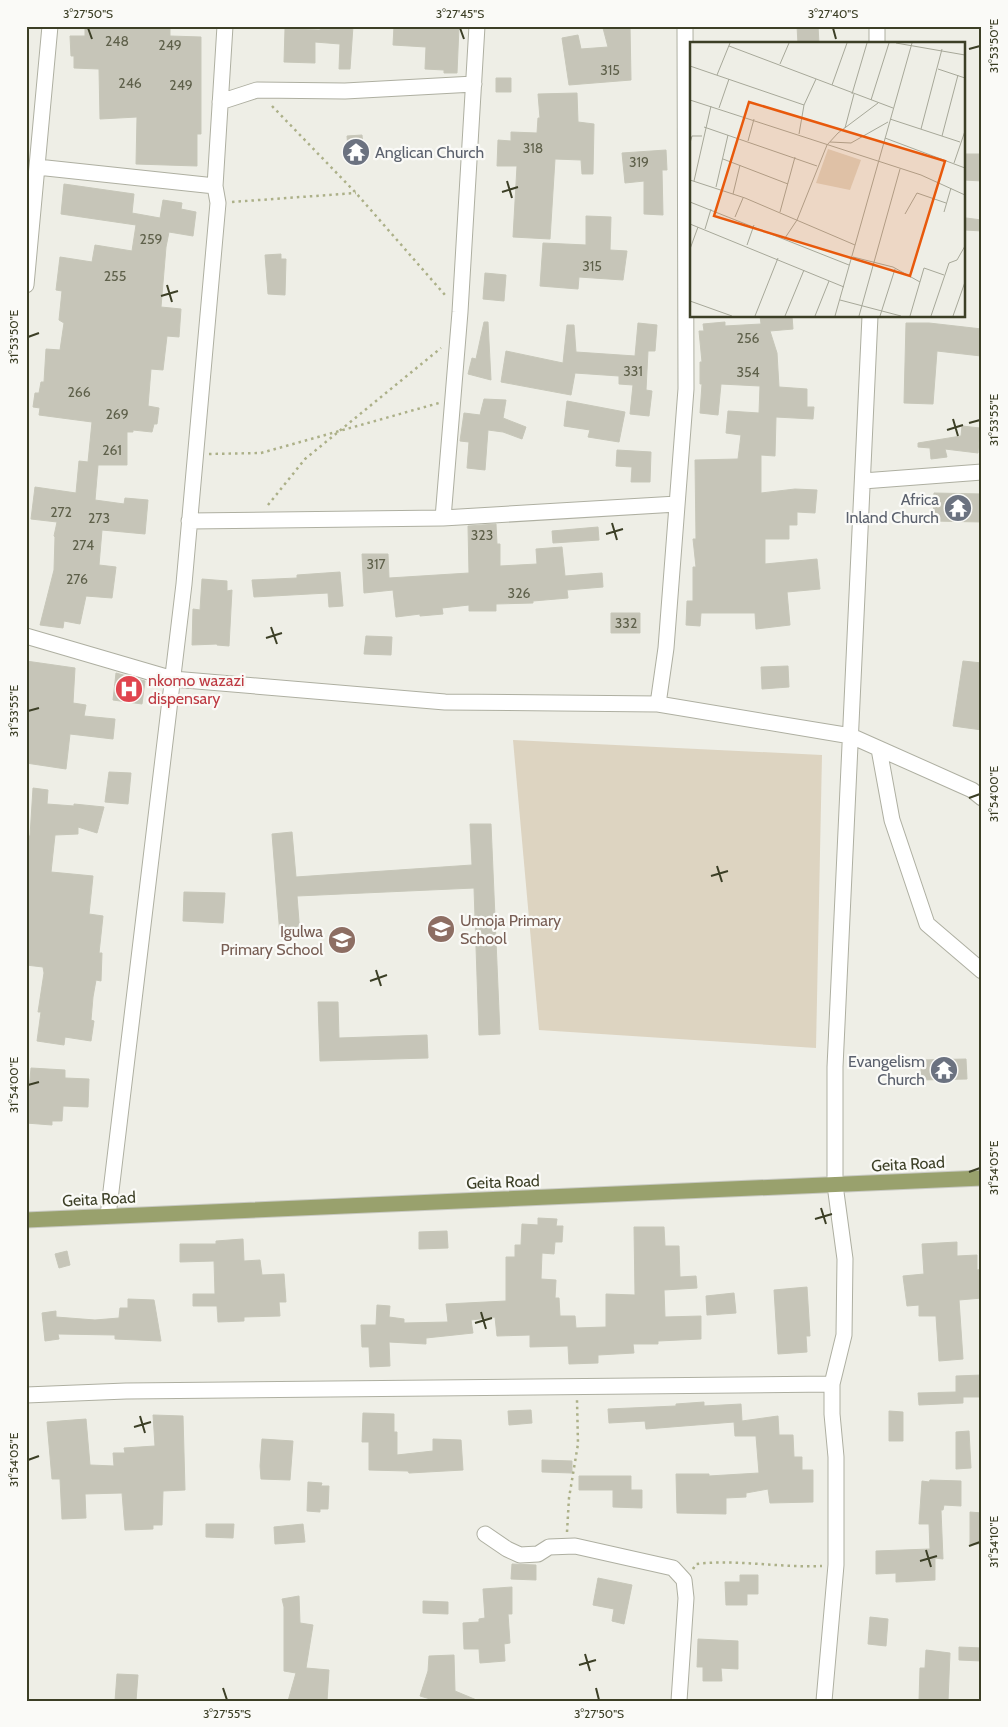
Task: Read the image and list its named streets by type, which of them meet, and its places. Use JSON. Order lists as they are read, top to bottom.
{
  "streets": {
    "main road": ["Geita Road"]
  },
  "places": {
    "temple": ["Anglican Church", "Africa Inland Church", "Evangelism Church"],
    "hospital": ["nkomo wazazi dispensary"],
    "school or university": ["Umoja Primary School", "Igulwa Primary School"]
  },
  "house_numbers": [
    "248",
    "249",
    "315",
    "246",
    "249",
    "318",
    "319",
    "259",
    "315",
    "255",
    "256",
    "331",
    "354",
    "266",
    "269",
    "261",
    "272",
    "273",
    "323",
    "274",
    "317",
    "276",
    "326",
    "332"
  ],
  "coordinates": [
    "3°27'50\"S",
    "3°27'45\"S",
    "3°27'40\"S",
    "31°53'50\"E",
    "31°53'55\"E",
    "31°54'00\"E",
    "31°54'05\"E",
    "31°54'10\"E",
    "3°27'55\"S"
  ]
}
